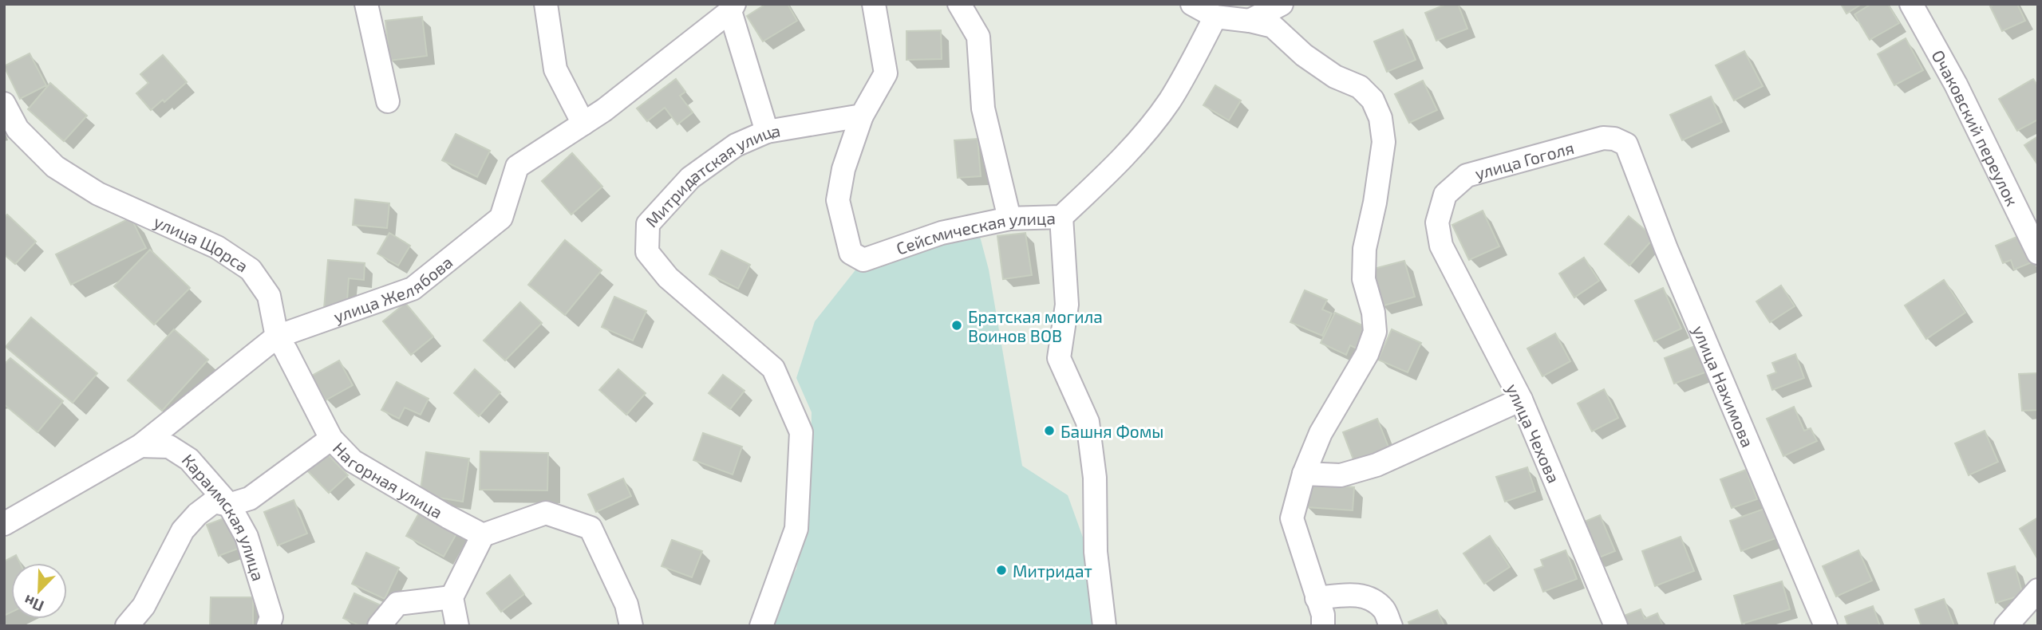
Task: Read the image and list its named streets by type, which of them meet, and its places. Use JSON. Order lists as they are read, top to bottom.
{
  "streets": {
    "street": [
      "Очаковский переулок",
      "улица Гоголя",
      "Митридатская улица",
      "Сейсмическая улица",
      "улица Щорса",
      "улица Желябова",
      "улица Нахимова",
      "улица Чехова",
      "Нагорная улица",
      "Караимская улица"
    ]
  },
  "crossings": [
    ["улица Гоголя", "улица Нахимова"],
    ["улица Гоголя", "улица Чехова"],
    ["Митридатская улица", "Сейсмическая улица"],
    ["улица Щорса", "улица Желябова"],
    ["улица Щорса", "Нагорная улица"],
    ["улица Желябова", "Караимская улица"],
    ["Нагорная улица", "Караимская улица"]
  ],
  "places": ["Братская могила Воинов ВОВ", "Башня Фомы", "Митридат"],
  "north": "bottom left"
}
